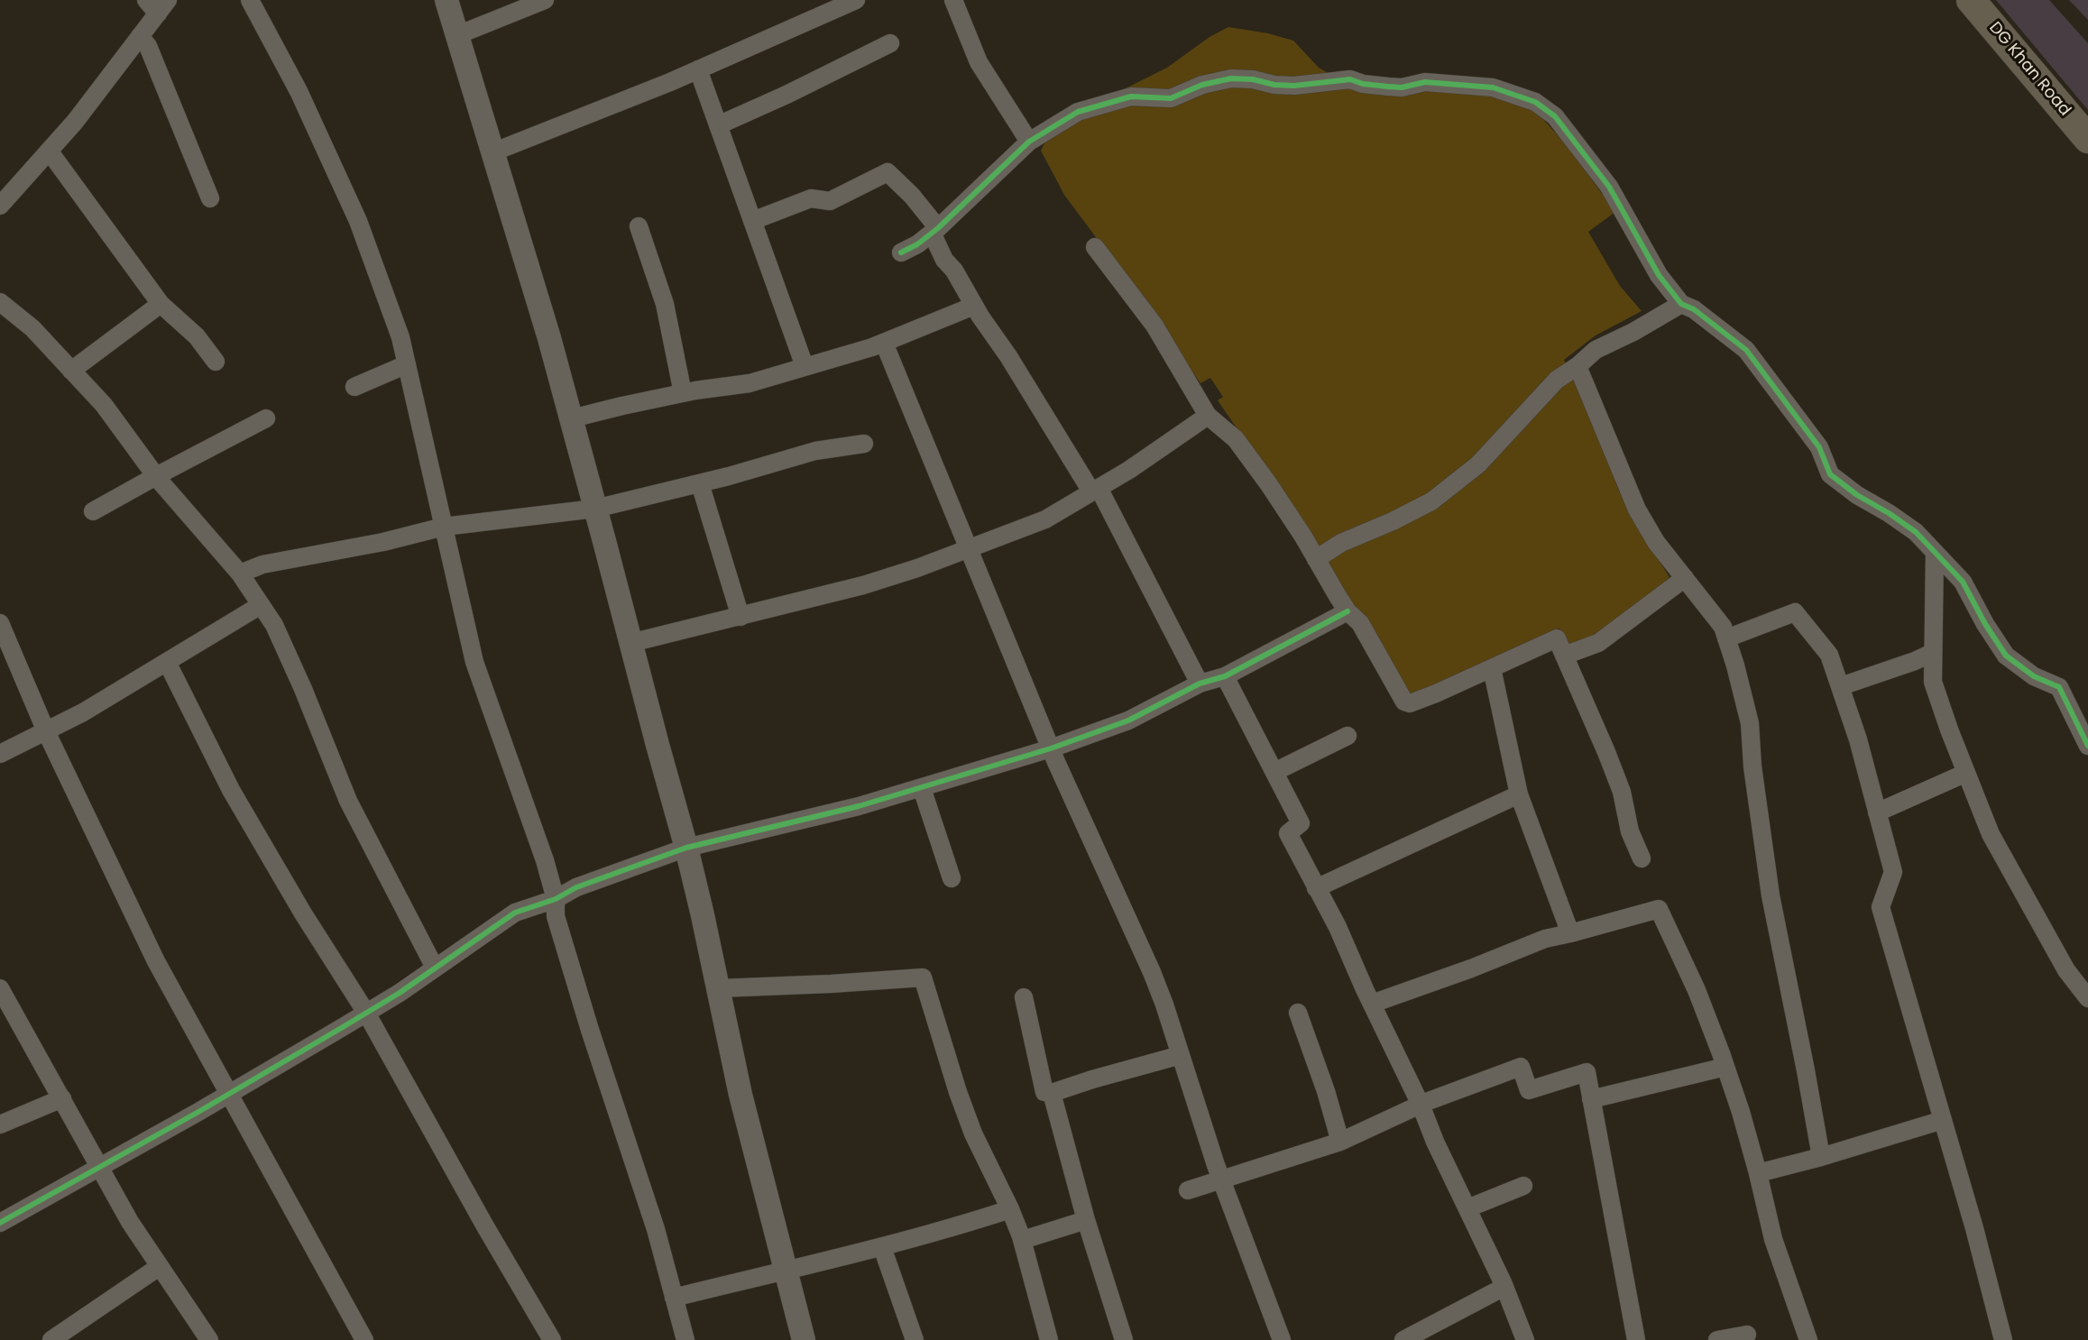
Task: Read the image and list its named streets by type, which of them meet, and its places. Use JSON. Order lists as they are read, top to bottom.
{
  "streets": {
    "main road": ["DG Khan Road"]
  }
}
